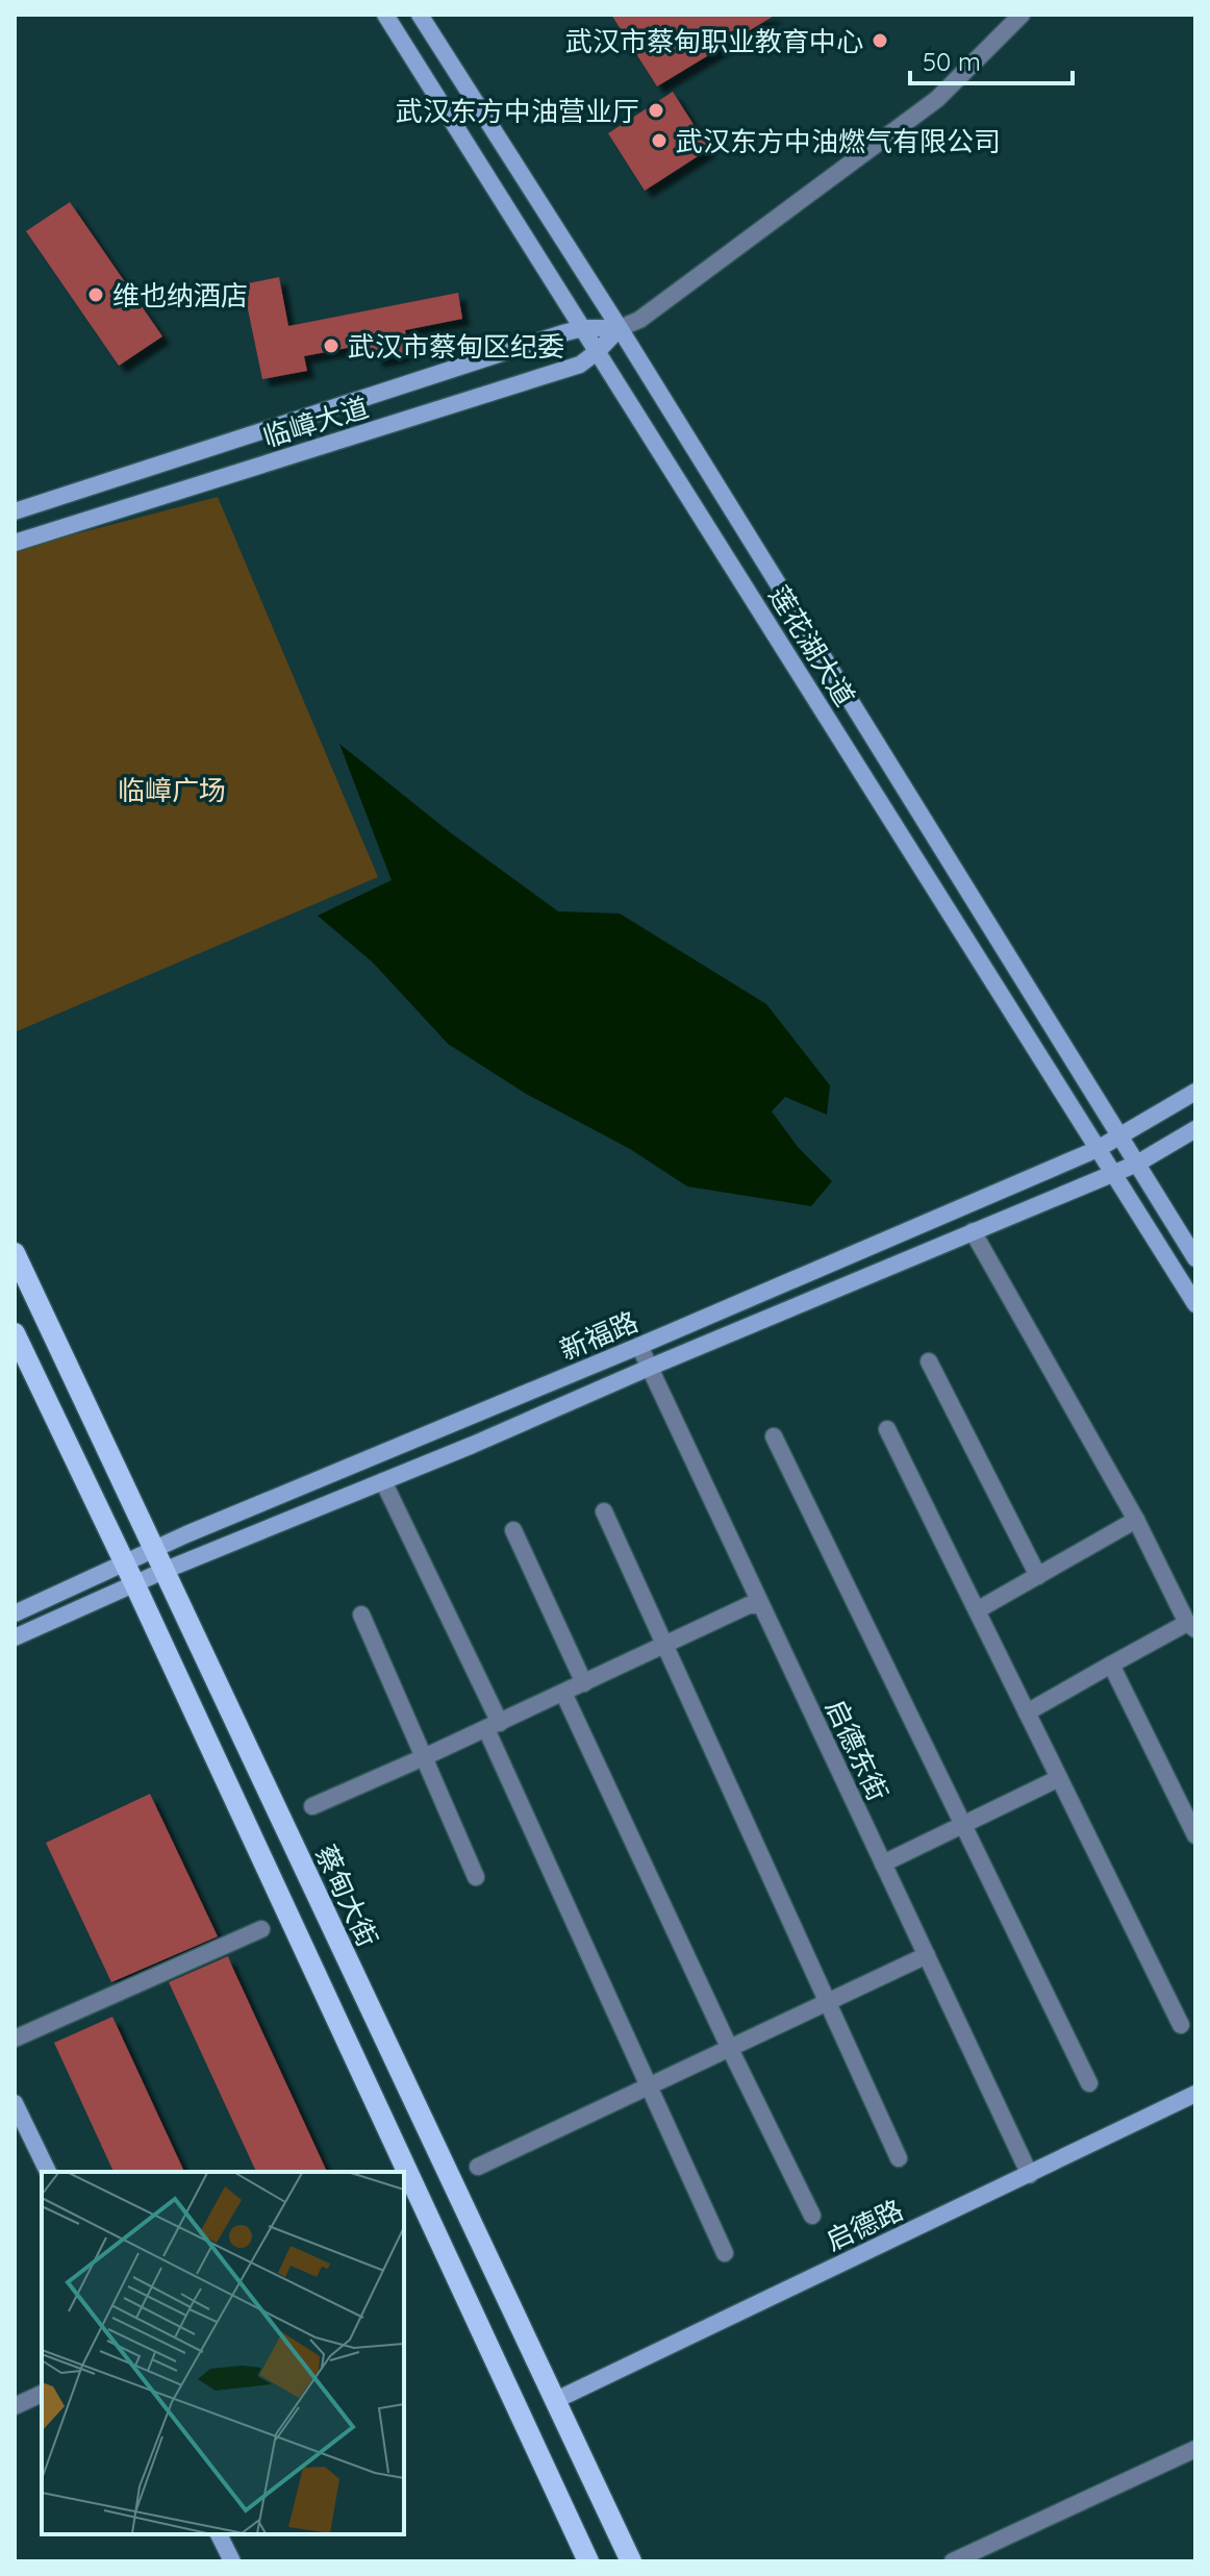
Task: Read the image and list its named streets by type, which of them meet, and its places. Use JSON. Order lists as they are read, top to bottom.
{
  "streets": {
    "main road": ["蔡甸大街"],
    "street": [
      "临嶂大道",
      "莲花湖大道",
      "新福路",
      "启德东街",
      "启德路"
    ]
  },
  "crossings": [
    ["临嶂大道", "莲花湖大道"],
    ["莲花湖大道", "新福路"],
    ["新福路", "启德东街"],
    ["新福路", "蔡甸大街"],
    ["启德东街", "启德路"],
    ["蔡甸大街", "启德路"]
  ],
  "parks": ["临嶂广场"],
  "places": [
    "武汉市蔡甸职业教育中心",
    "武汉东方中油营业厅",
    "武汉东方中油燃气有限公司",
    "维也纳酒店",
    "武汉市蔡甸区纪委"
  ],
  "scale_bar": "50 m"
}
